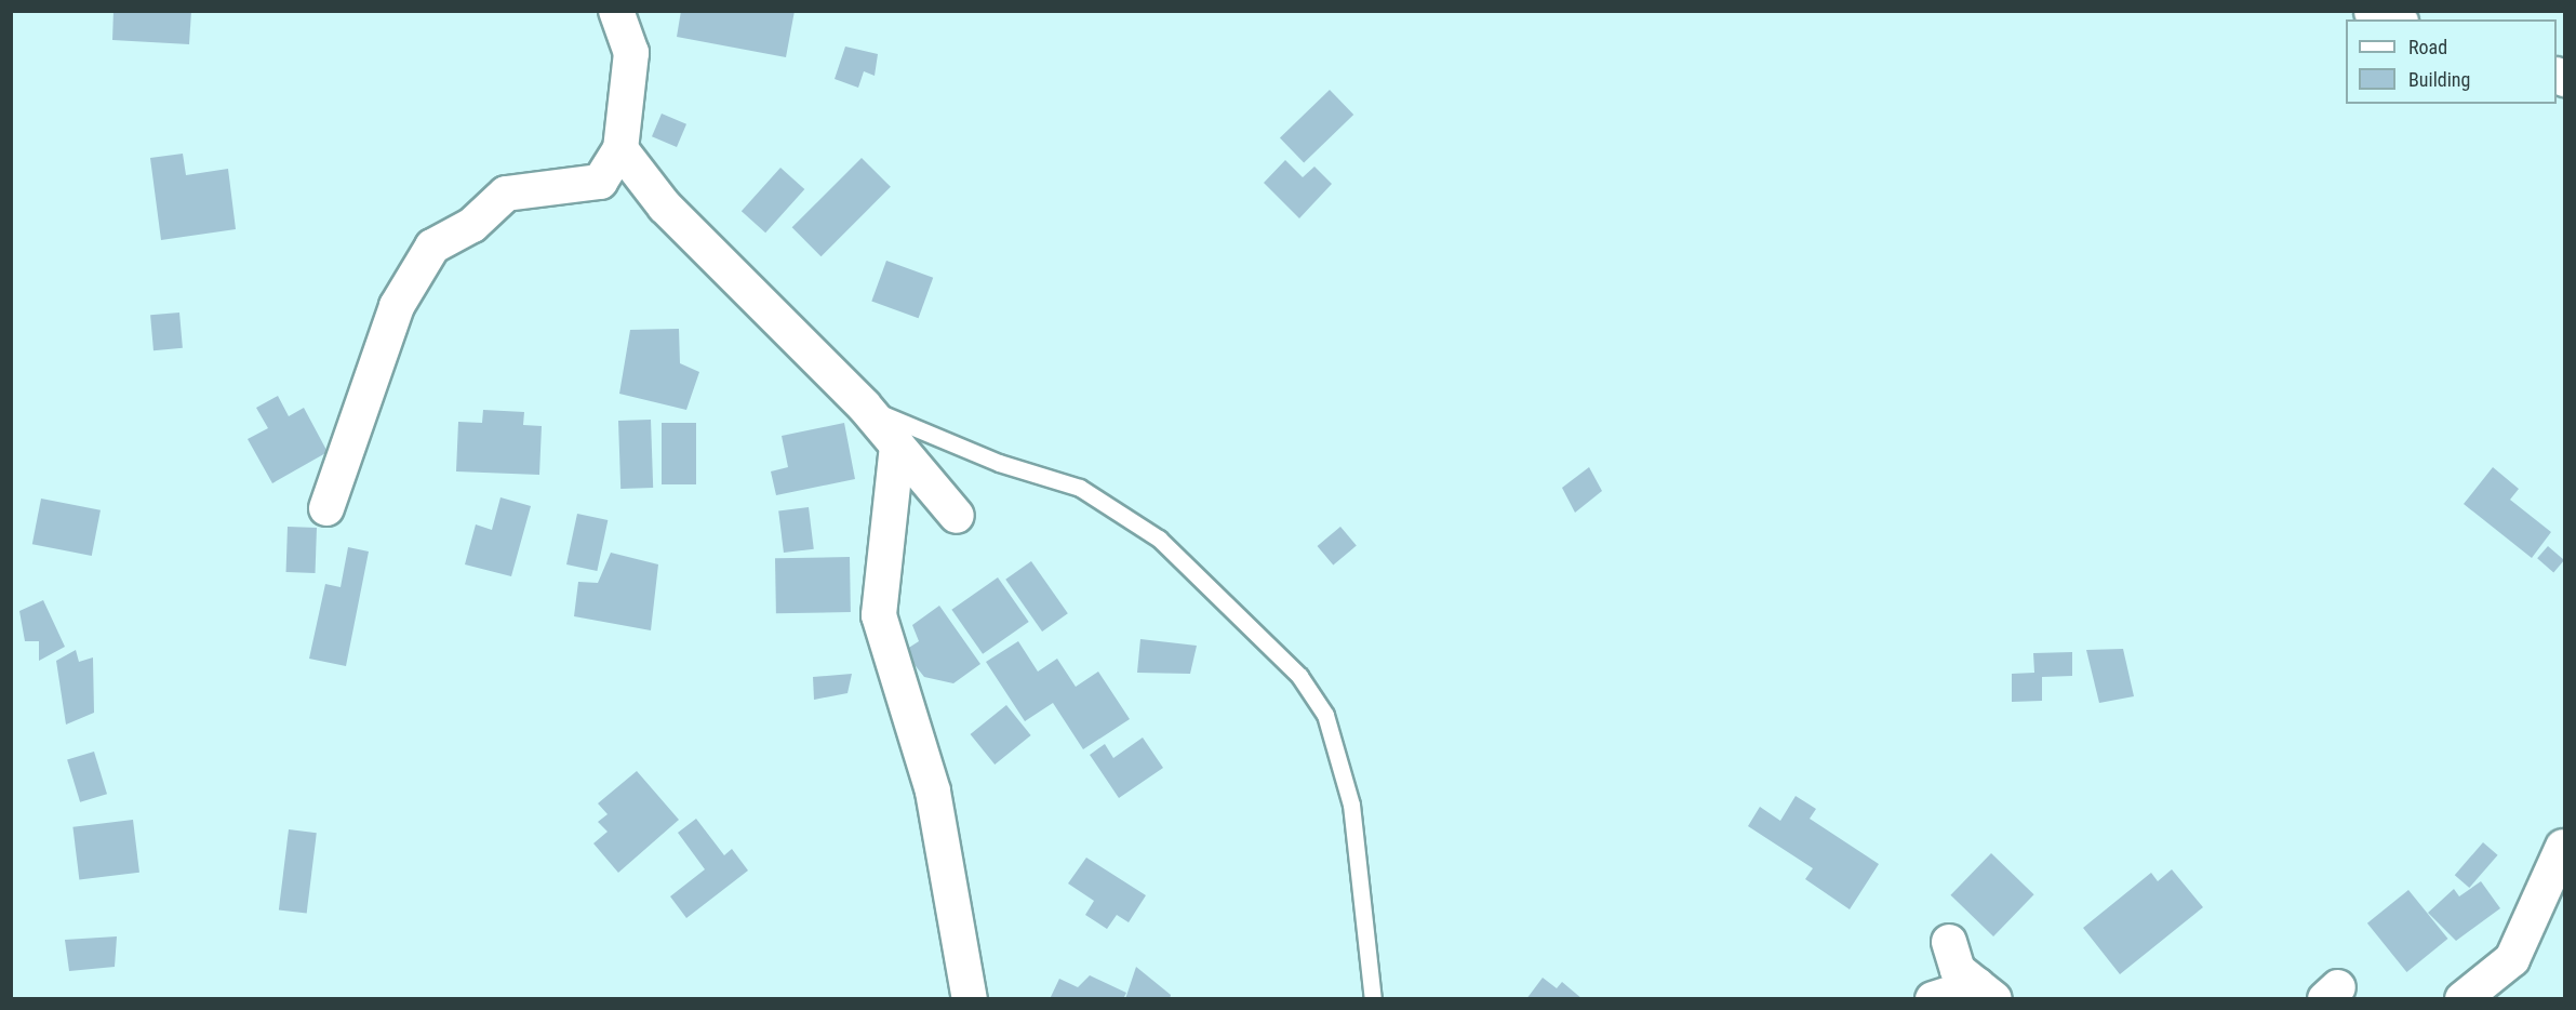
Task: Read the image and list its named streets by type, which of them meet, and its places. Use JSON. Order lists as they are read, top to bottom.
{
  "legend": ["Road", "Building"]
}
